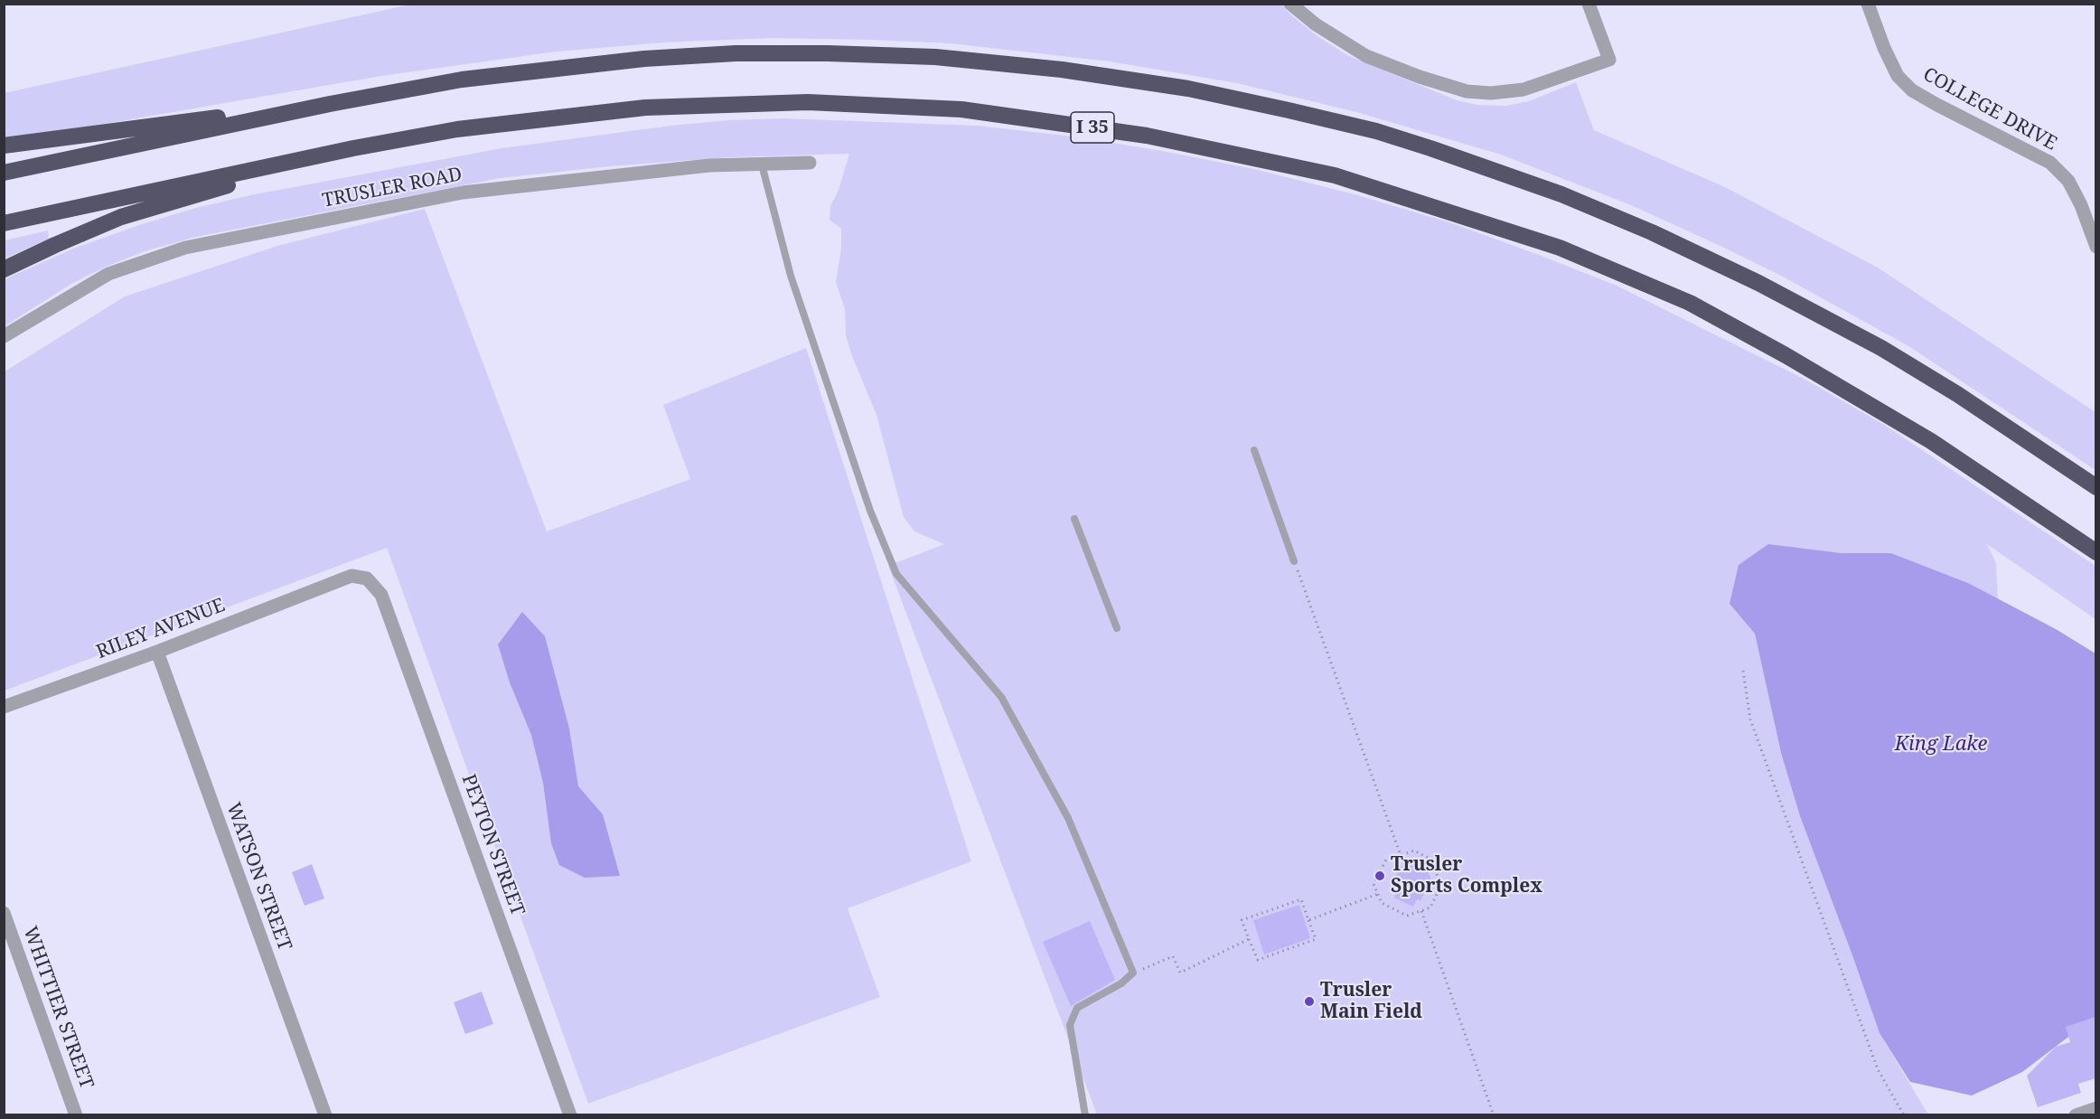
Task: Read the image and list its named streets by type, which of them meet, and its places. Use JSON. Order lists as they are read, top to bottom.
{
  "streets": {
    "highway": ["I 35"],
    "street": [
      "COLLEGE DRIVE",
      "TRUSLER ROAD",
      "RILEY AVENUE",
      "PEYTON STREET",
      "WATSON STREET",
      "WHITTIER STREET"
    ]
  },
  "crossings": [
    ["RILEY AVENUE", "PEYTON STREET"],
    ["RILEY AVENUE", "WATSON STREET"]
  ],
  "water": ["King Lake"],
  "places": ["Trusler Sports Complex", "Trusler Main Field"]
}
